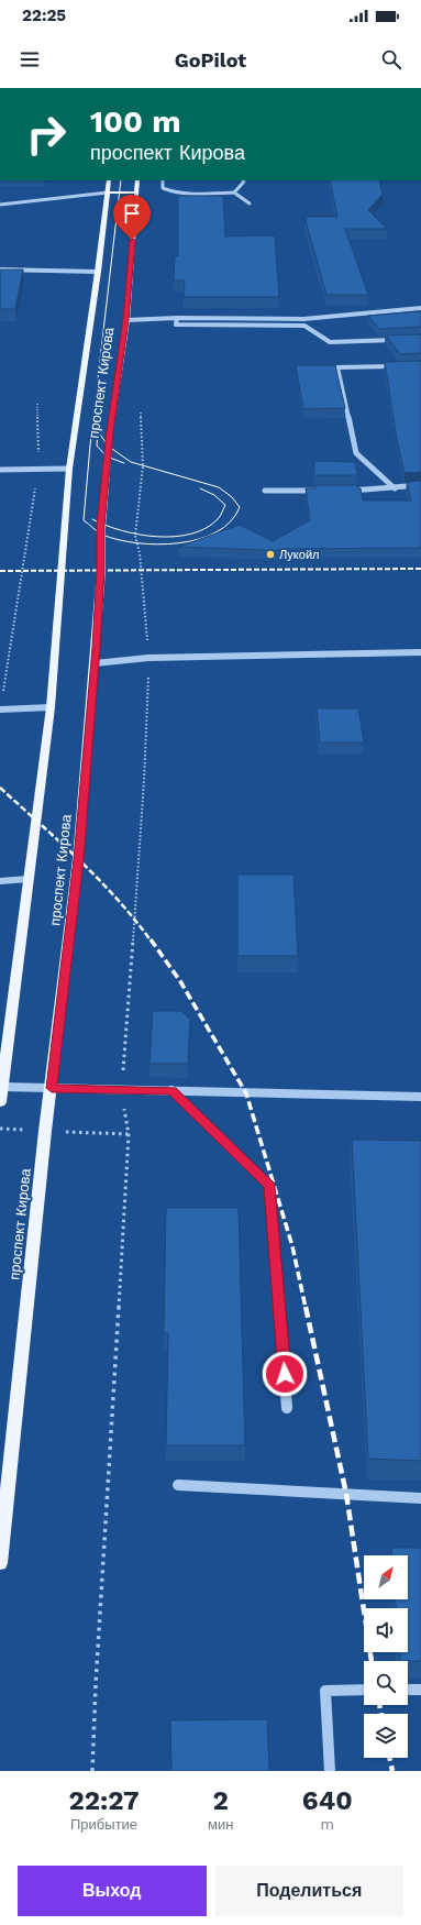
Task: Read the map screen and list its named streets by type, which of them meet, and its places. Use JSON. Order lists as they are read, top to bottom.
{
  "streets": {
    "main road": ["проспект Кирова"]
  },
  "places": ["Лукойл"],
  "north": "top right",
  "page": {
    "status": "22:25",
    "header": "GoPilot",
    "turn": ["100 m", "проспект Кирова"],
    "eta": [
      "22:27",
      "Прибытие",
      "2",
      "мин",
      "640",
      "m"
    ],
    "buttons": ["Выход", "Поделиться"]
  }
}
